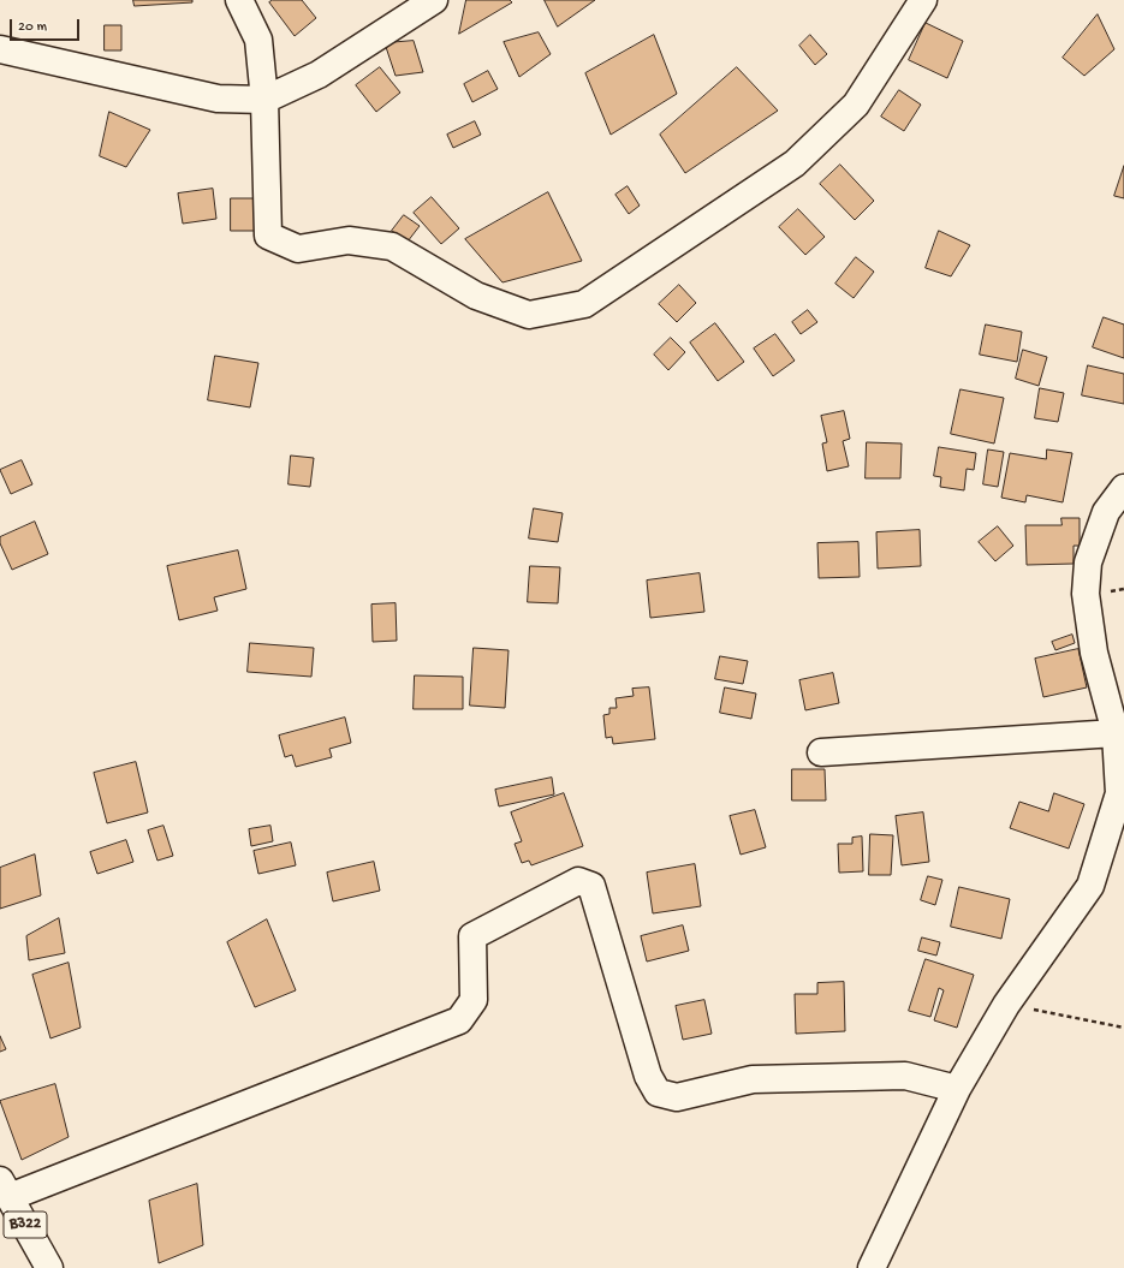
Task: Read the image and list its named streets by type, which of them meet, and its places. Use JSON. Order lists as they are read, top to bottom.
{
  "streets": {
    "street": ["B322"]
  },
  "scale_bar": "20 m"
}
